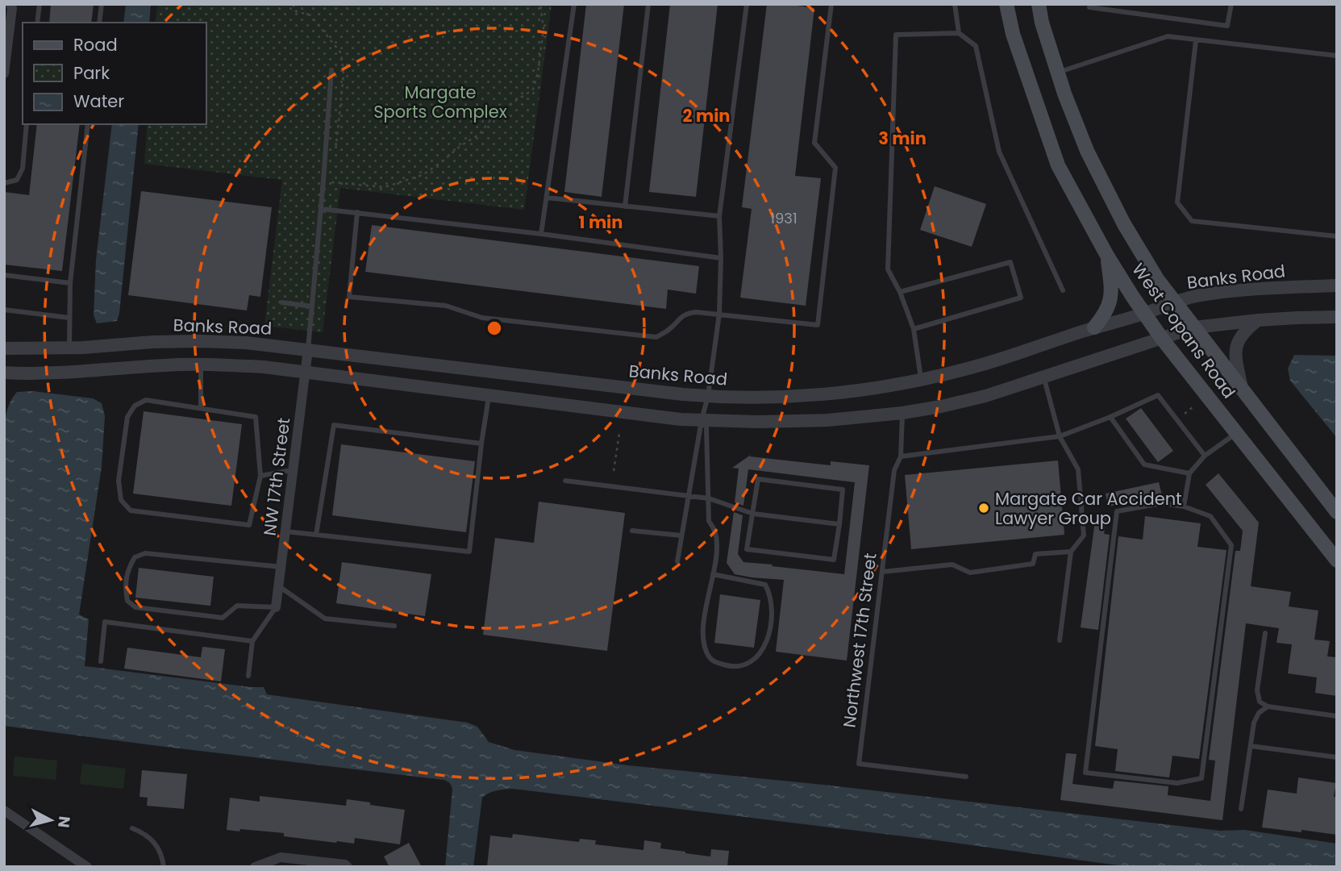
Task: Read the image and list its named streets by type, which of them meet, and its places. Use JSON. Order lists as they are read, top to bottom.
{
  "streets": {
    "main road": ["West Copans Road"],
    "street": ["Banks Road", "NW 17th Street"],
    "lane": ["Northwest 17th Street"]
  },
  "crossings": [
    ["Banks Road", "West Copans Road"],
    ["Banks Road", "NW 17th Street"]
  ],
  "parks": ["Margate Sports Complex"],
  "places": ["Margate Car Accident Lawyer Group"],
  "house_numbers": ["1931"],
  "legend": ["Road", "Park", "Water"],
  "north": "right",
  "rings": ["2 min", "3 min", "1 min"]
}
